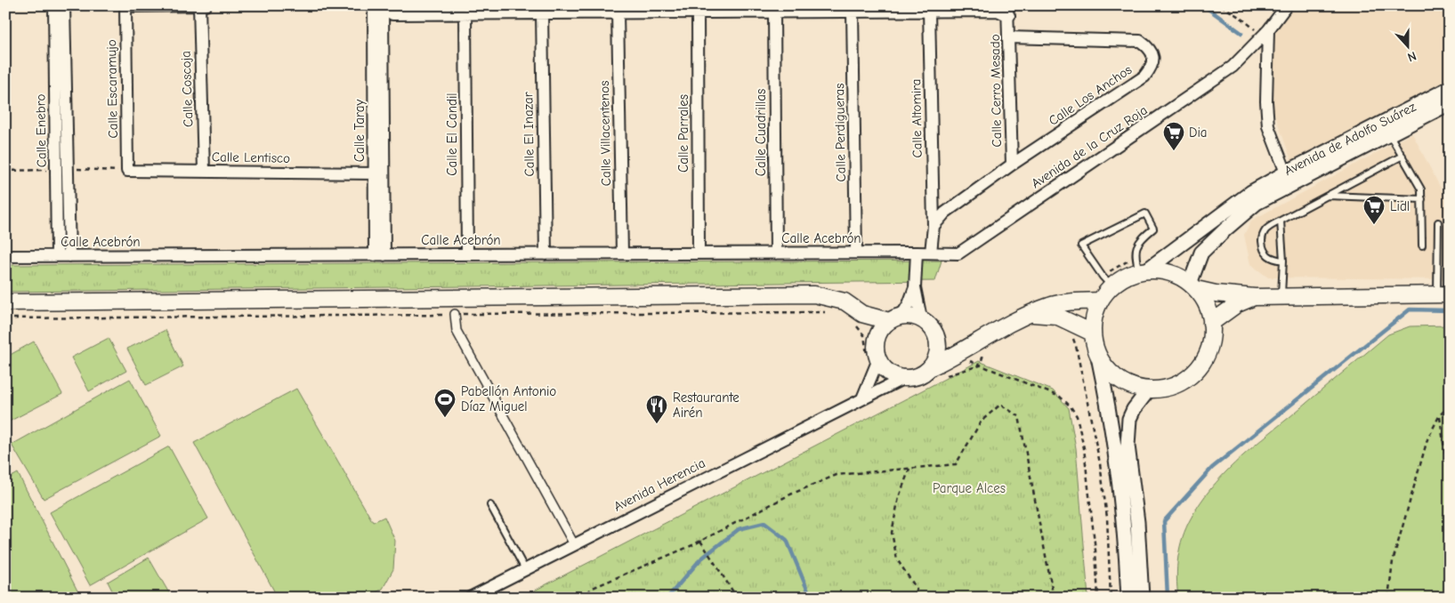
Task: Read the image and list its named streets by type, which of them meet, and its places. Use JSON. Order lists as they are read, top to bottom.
{
  "streets": {
    "street": [
      "Calle Escaramujo",
      "Calle Coscoja",
      "Calle Cerro Mesado",
      "Calle Los Anchos",
      "Calle Altomira",
      "Calle Enebro",
      "Calle Taray",
      "Calle Cuadrillas",
      "Calle Perdigueras",
      "Calle Villacentenos",
      "Calle Parrales",
      "Calle El Candil",
      "Calle El Inazar",
      "Avenida de Adolfo Suárez",
      "Avenida de la Cruz Roja",
      "Calle Lentisco",
      "Calle Acebrón",
      "Avenida Herencia"
    ]
  },
  "crossings": [
    ["Calle Escaramujo", "Calle Lentisco"],
    ["Calle Coscoja", "Calle Lentisco"],
    ["Calle Cerro Mesado", "Calle Los Anchos"],
    ["Calle Los Anchos", "Calle Altomira"],
    ["Calle Enebro", "Calle Acebrón"],
    ["Calle Taray", "Calle Lentisco"],
    ["Calle Taray", "Calle Acebrón"],
    ["Calle Cuadrillas", "Calle Acebrón"],
    ["Calle Perdigueras", "Calle Acebrón"],
    ["Calle Villacentenos", "Calle Acebrón"],
    ["Calle Parrales", "Calle Acebrón"],
    ["Calle El Candil", "Calle Acebrón"],
    ["Calle El Inazar", "Calle Acebrón"],
    ["Avenida de la Cruz Roja", "Calle Acebrón"]
  ],
  "parks": ["Parque Alces"],
  "places": {
    "supermarket": ["Dia", "Lidl"],
    "sports": ["Pabellón Antonio Díaz Miguel"],
    "restaurant": ["Restaurante Airén"]
  },
  "north": "bottom"
}
